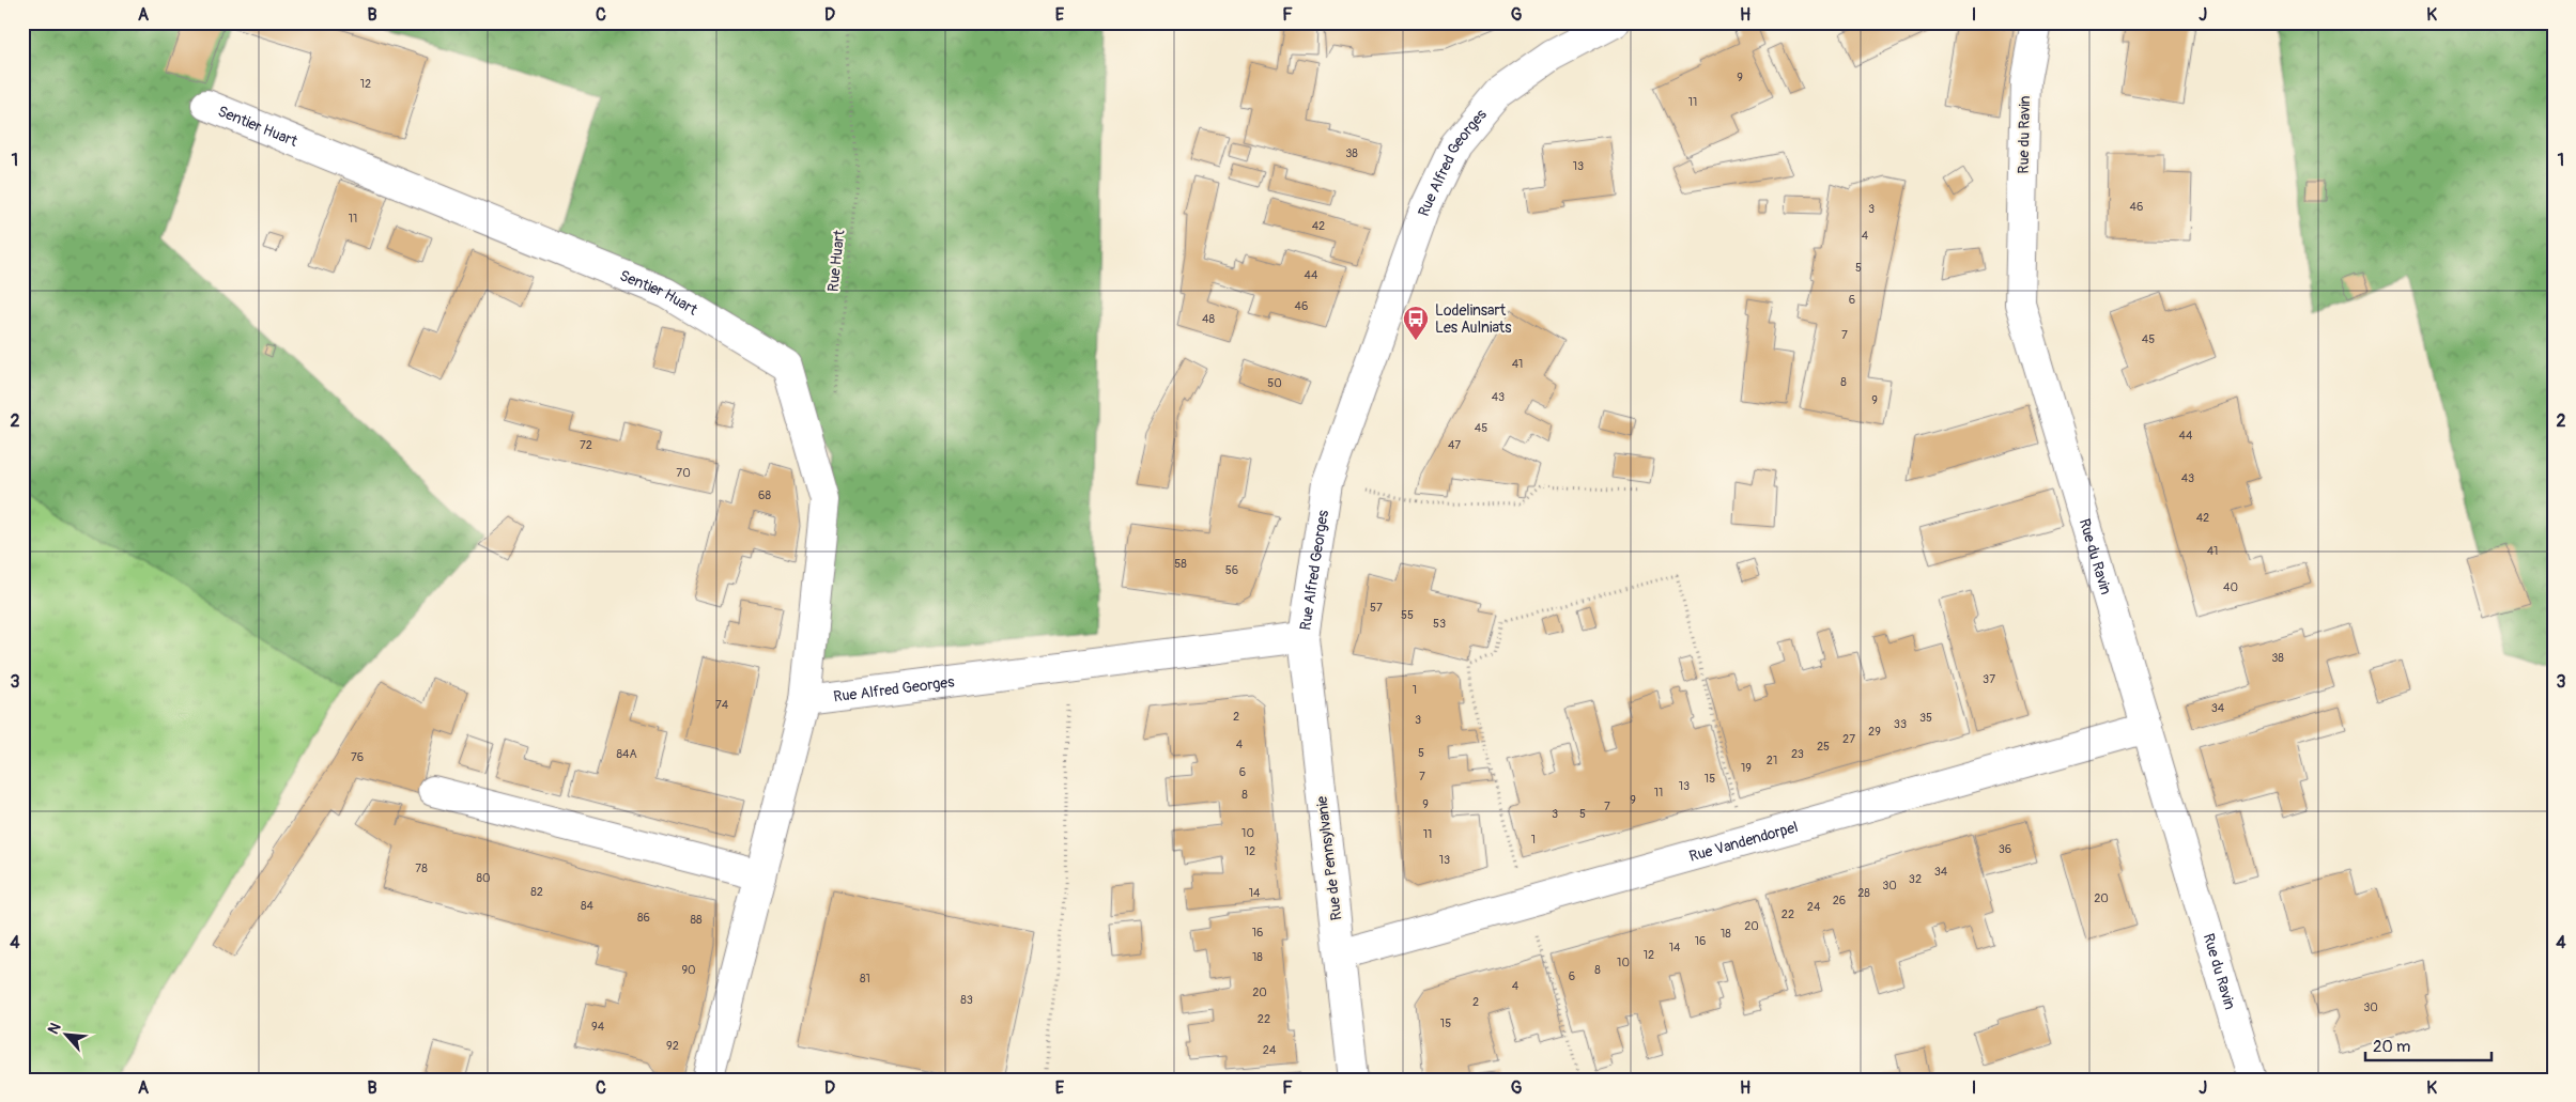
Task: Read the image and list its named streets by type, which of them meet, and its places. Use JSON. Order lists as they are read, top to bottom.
{
  "streets": {
    "street": [
      "Sentier Huart",
      "Rue du Ravin",
      "Rue Alfred Georges",
      "Rue Vandendorpel",
      "Rue de Pennsylvanie"
    ],
    "path": ["Rue Huart"]
  },
  "crossings": [
    ["Sentier Huart", "Rue Alfred Georges"],
    ["Rue du Ravin", "Rue Vandendorpel"],
    ["Rue Alfred Georges", "Rue de Pennsylvanie"],
    ["Rue Vandendorpel", "Rue de Pennsylvanie"]
  ],
  "places": {
    "bus stop": ["Lodelinsart Les Aulniats"]
  },
  "house_numbers": [
    "9",
    "12",
    "11",
    "38",
    "13",
    "46",
    "3",
    "11",
    "42",
    "4",
    "5",
    "44",
    "6",
    "46",
    "48",
    "7",
    "45",
    "41",
    "8",
    "50",
    "43",
    "9",
    "45",
    "44",
    "72",
    "47",
    "70",
    "43",
    "68",
    "42",
    "41",
    "58",
    "56",
    "40",
    "57",
    "55",
    "53",
    "38",
    "37",
    "1",
    "74",
    "34",
    "2",
    "35",
    "3",
    "33",
    "29",
    "27",
    "4",
    "25",
    "5",
    "84A",
    "23",
    "76",
    "21",
    "19",
    "6",
    "7",
    "15",
    "13",
    "11",
    "8",
    "9",
    "9",
    "7",
    "3",
    "5",
    "10",
    "11",
    "1",
    "36",
    "12",
    "13",
    "78",
    "34",
    "80",
    "32",
    "30",
    "82",
    "14",
    "28",
    "20",
    "26",
    "84",
    "24",
    "22",
    "86",
    "88",
    "20",
    "16",
    "18",
    "16",
    "14",
    "12",
    "18",
    "10",
    "90",
    "8",
    "6",
    "81",
    "4",
    "20",
    "83",
    "2",
    "30",
    "22",
    "15",
    "94",
    "92",
    "24"
  ],
  "scale_bar": "20 m",
  "north": "top left",
  "grid": {
    "columns": [
      "A",
      "B",
      "C",
      "D",
      "E",
      "F",
      "G",
      "H",
      "I",
      "J",
      "K"
    ],
    "rows": [
      "1",
      "2",
      "3",
      "4"
    ]
  }
}
